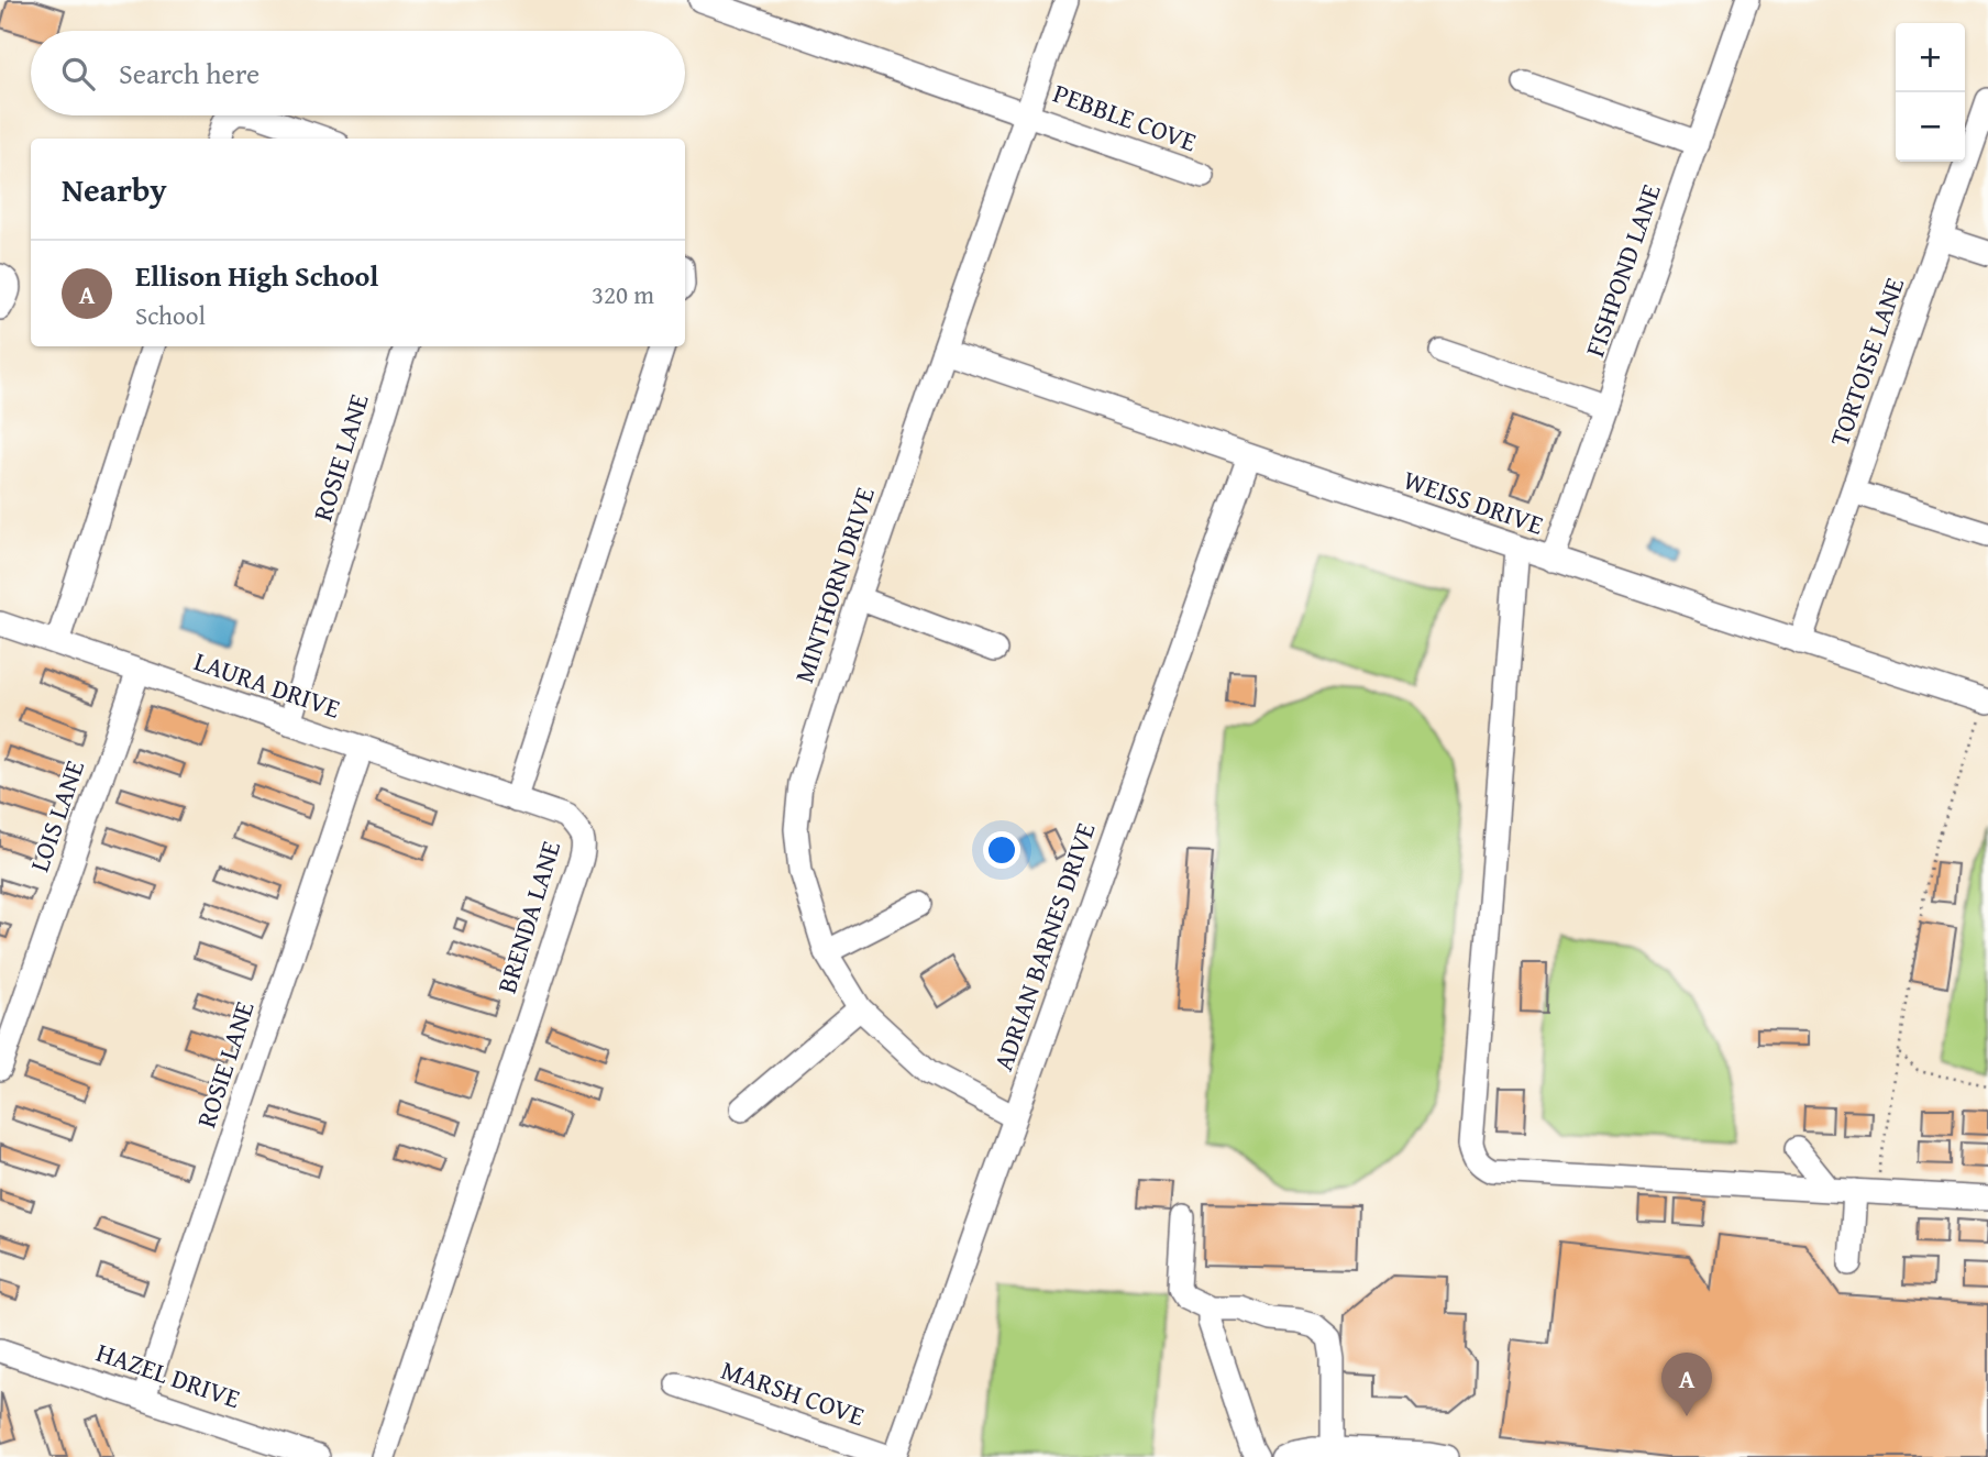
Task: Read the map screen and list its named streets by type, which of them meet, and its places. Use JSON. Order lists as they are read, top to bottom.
{
  "streets": {
    "street": [
      "PEBBLE COVE",
      "FISHPOND LANE",
      "TORTOISE LANE",
      "ROSIE LANE",
      "WEISS DRIVE",
      "MINTHORN DRIVE",
      "LAURA DRIVE",
      "LOIS LANE",
      "BRENDA LANE",
      "ADRIAN BARNES DRIVE",
      "HAZEL DRIVE",
      "MARSH COVE"
    ]
  },
  "crossings": [
    ["PEBBLE COVE", "MINTHORN DRIVE"],
    ["FISHPOND LANE", "WEISS DRIVE"],
    ["TORTOISE LANE", "WEISS DRIVE"],
    ["ROSIE LANE", "LAURA DRIVE"],
    ["ROSIE LANE", "HAZEL DRIVE"],
    ["WEISS DRIVE", "MINTHORN DRIVE"],
    ["WEISS DRIVE", "ADRIAN BARNES DRIVE"],
    ["MINTHORN DRIVE", "ADRIAN BARNES DRIVE"],
    ["LAURA DRIVE", "LOIS LANE"],
    ["LAURA DRIVE", "BRENDA LANE"]
  ],
  "page": {
    "map_buttons": ["+", "−"],
    "search": "Search here",
    "heading": "Nearby",
    "list": [
      {
        "mark": "A",
        "name": "Ellison High School",
        "note": "School",
        "value": "320 m"
      }
    ],
    "pins": "A"
  }
}
